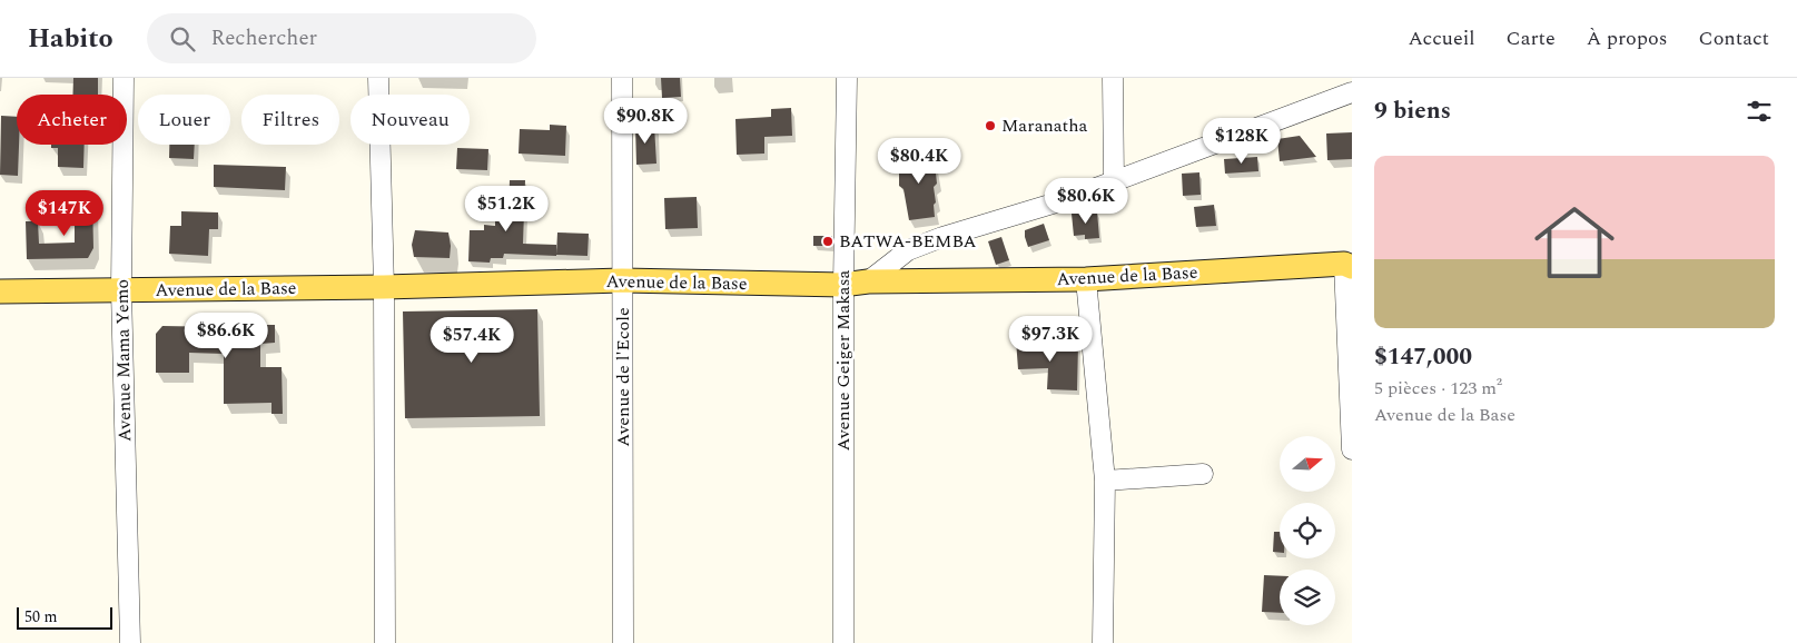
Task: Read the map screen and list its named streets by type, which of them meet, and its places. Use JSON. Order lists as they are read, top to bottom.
{
  "streets": {
    "main road": ["Avenue de la Base"],
    "street": ["Avenue Mama Yemo", "Avenue Geiger Makasa", "Avenue de l'Ecole"]
  },
  "crossings": [
    ["Avenue de la Base", "Avenue Mama Yemo"],
    ["Avenue de la Base", "Avenue Geiger Makasa"],
    ["Avenue de la Base", "Avenue de l'Ecole"]
  ],
  "places": ["Maranatha", "BATWA-BEMBA"],
  "scale_bar": "50 m",
  "north": "right",
  "page": {
    "header": "Habito",
    "search": "Rechercher",
    "nav": [
      "Accueil",
      "Carte",
      "À propos",
      "Contact"
    ],
    "heading": "9 biens",
    "chip": [
      "Acheter",
      "Louer",
      "Filtres",
      "Nouveau"
    ],
    "price": [
      "$90.8K",
      "$128K",
      "$80.4K",
      "$80.6K",
      "$51.2K",
      "$147K",
      "$86.6K",
      "$97.3K",
      "$57.4K"
    ],
    "list": [
      {
        "name": "$147,000",
        "note": "5 pièces · 123 m² · Avenue de la Base"
      }
    ],
    "scale": "50 m"
  }
}
